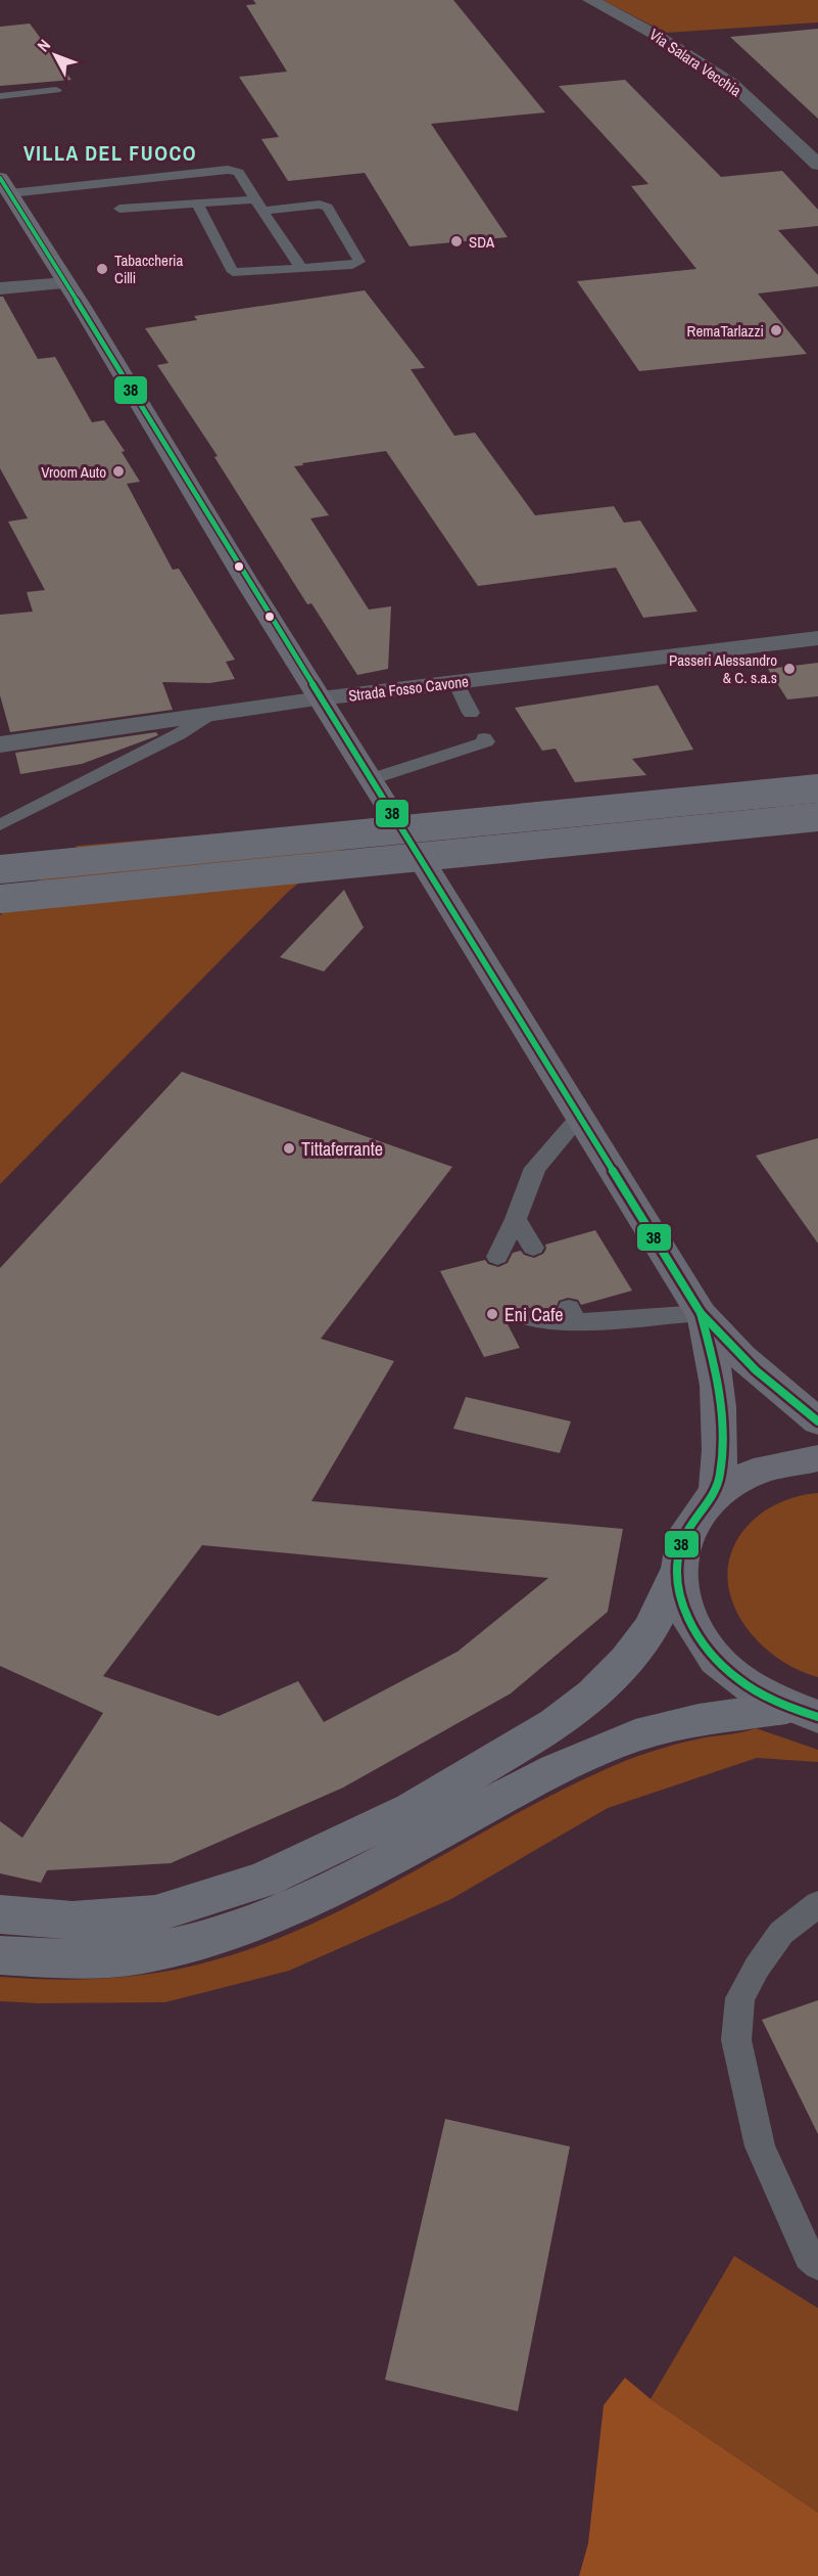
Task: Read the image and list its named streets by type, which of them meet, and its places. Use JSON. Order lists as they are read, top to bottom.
{
  "streets": {
    "street": ["Via Salara Vecchia", "Strada Fosso Cavone"]
  },
  "districts": ["VILLA DEL FUOCO"],
  "places": [
    "SDA",
    "Tabaccheria Cilli",
    "RemaTarlazzi",
    "Vroom Auto",
    "Passeri Alessandro & C. s.a.s",
    "Tittaferrante",
    "Eni Cafe"
  ],
  "lines": ["transit line 38"],
  "north": "top left"
}
